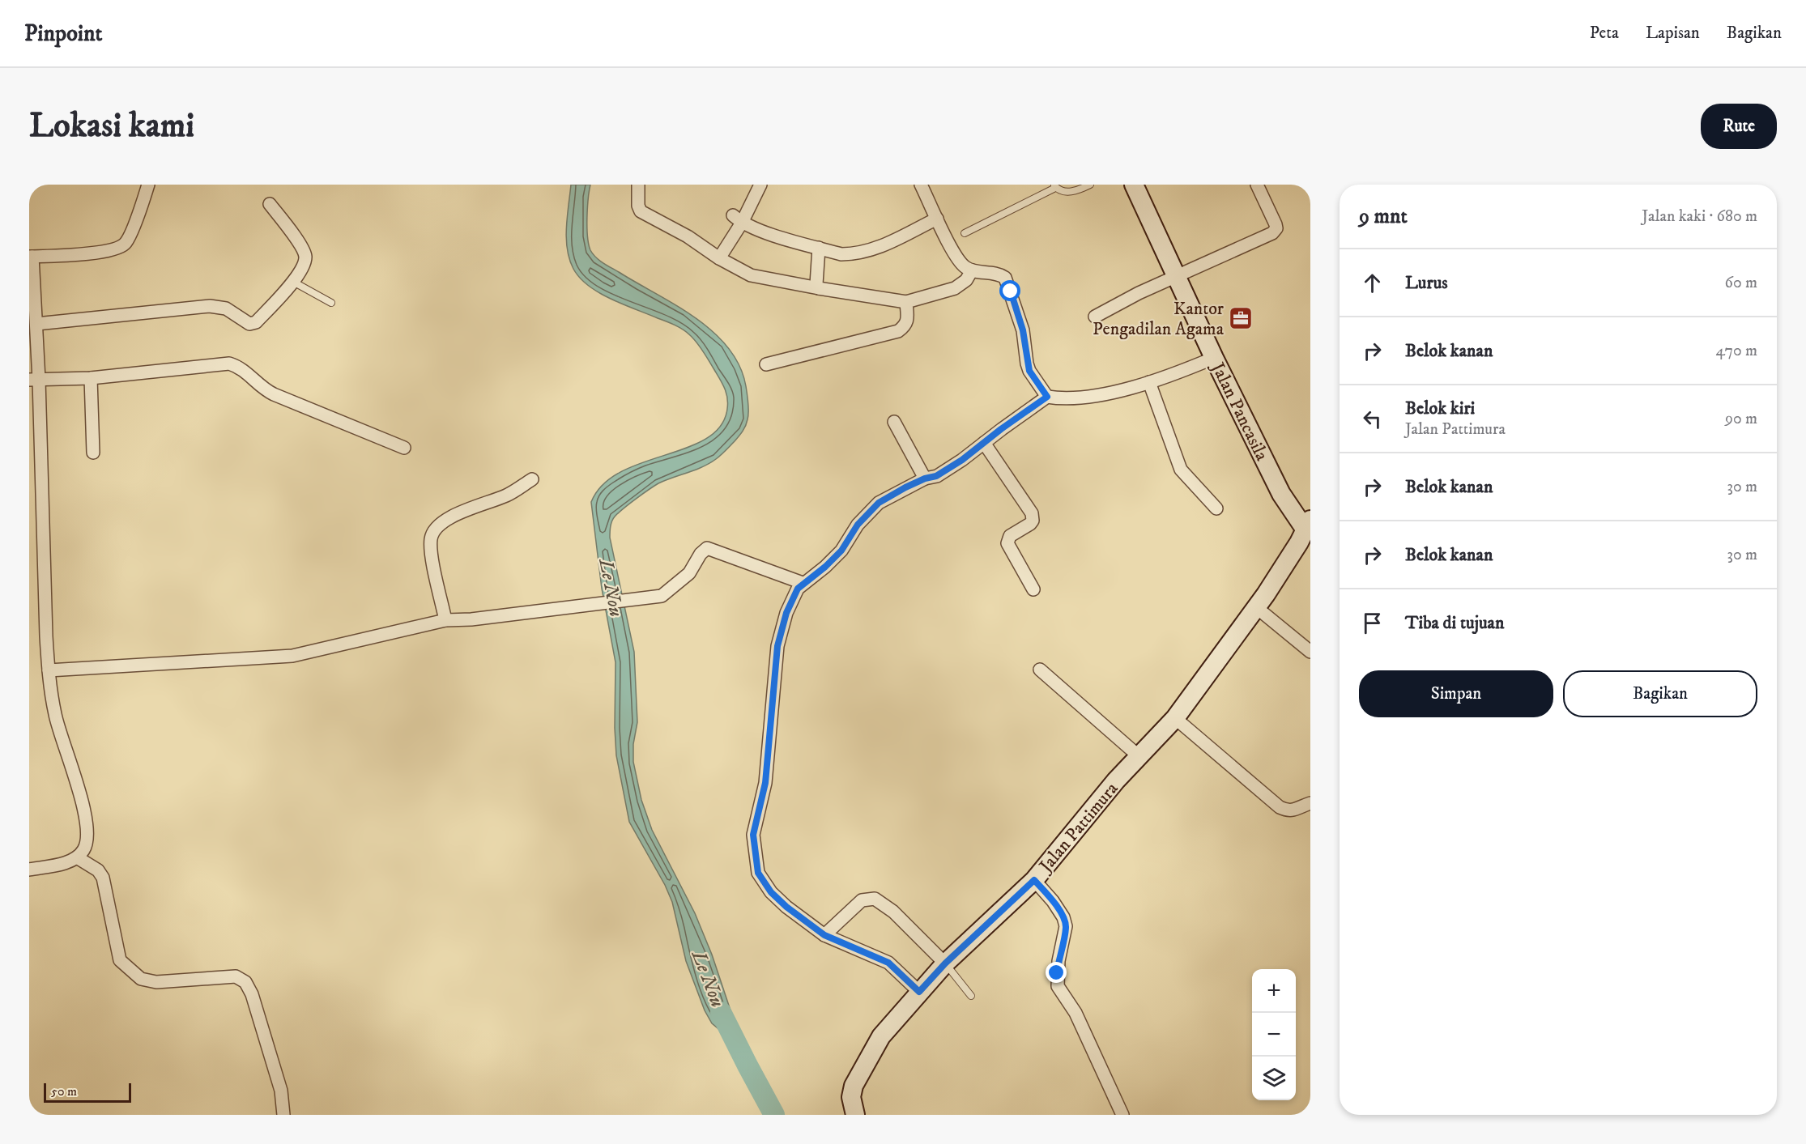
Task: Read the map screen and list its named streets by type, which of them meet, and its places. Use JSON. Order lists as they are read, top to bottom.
{
  "streets": {
    "main road": ["Jalan Pancasila", "Jalan Pattimura"]
  },
  "crossings": [
    ["Jalan Pancasila", "Jalan Pattimura"]
  ],
  "water": ["Le Nou"],
  "places": {
    "office": ["Kantor Pengadilan Agama"]
  },
  "scale_bar": "50 m",
  "page": {
    "header": "Pinpoint",
    "nav": ["Peta", "Lapisan", "Bagikan"],
    "buttons": [
      "Rute",
      ["Simpan", "Bagikan"]
    ],
    "title": "Lokasi kami",
    "heading": ["9 mnt", "Jalan kaki · 680 m"],
    "list": [
      ["Lurus", "60 m"],
      ["Belok kanan", "470 m"],
      ["Belok kiri", "Jalan Pattimura", "90 m"],
      ["Belok kanan", "30 m"],
      ["Belok kanan", "30 m"],
      "Tiba di tujuan"
    ],
    "map_buttons": ["+", "−"],
    "scale": "50 m"
  }
}
